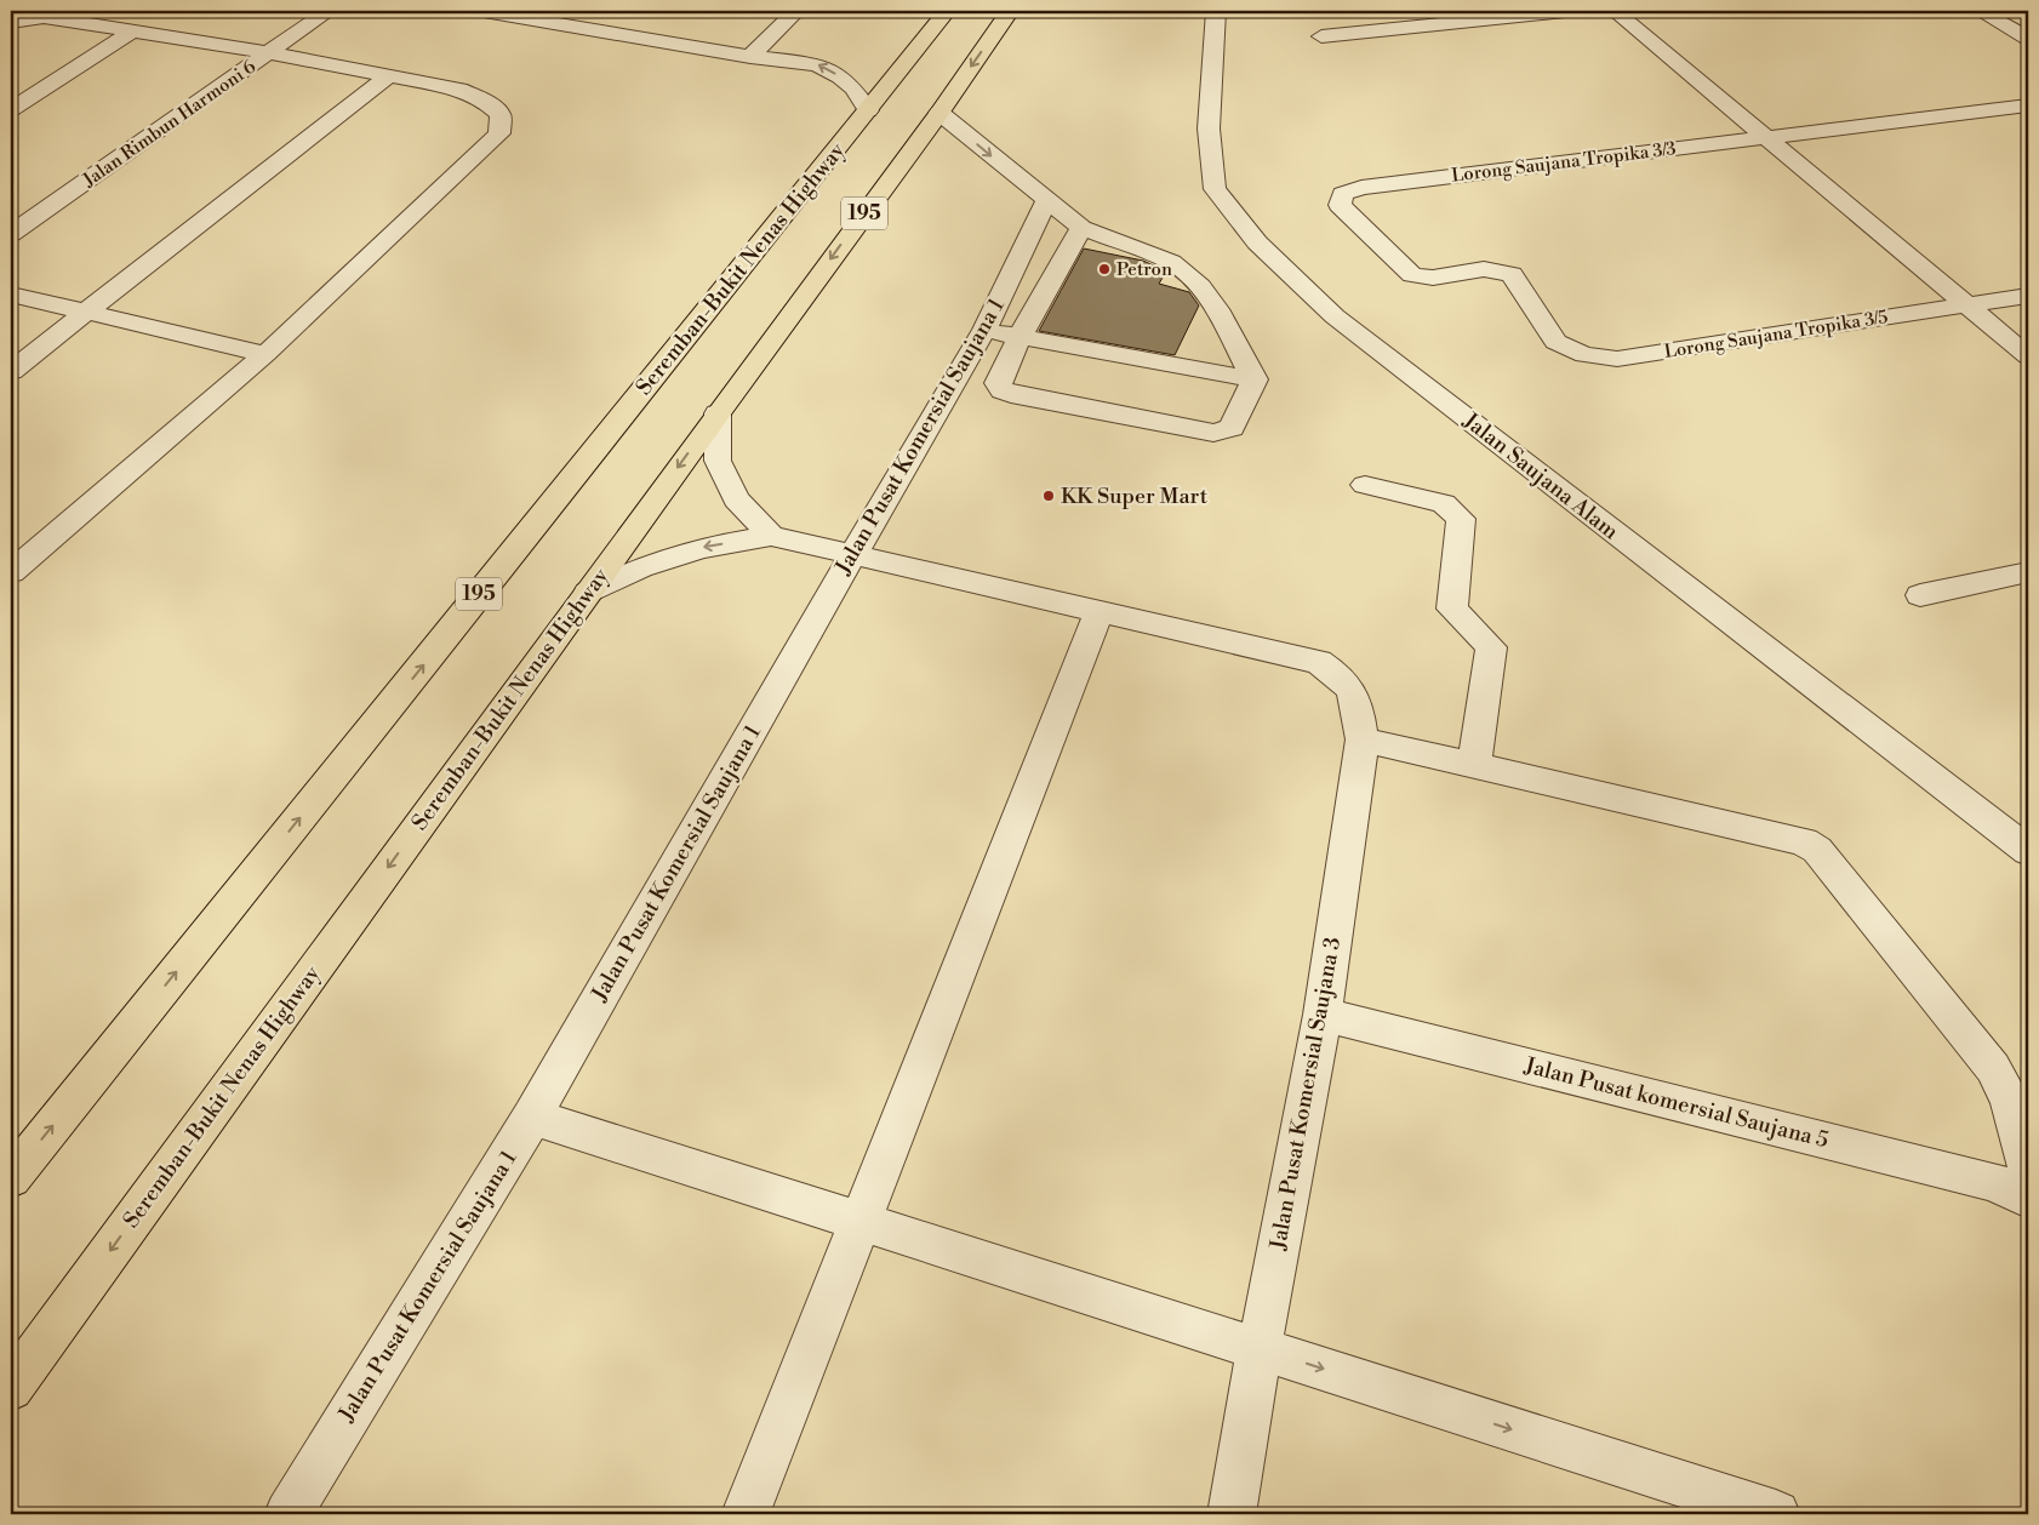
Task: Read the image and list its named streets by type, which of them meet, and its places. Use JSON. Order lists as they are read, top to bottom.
{
  "streets": {
    "highway": ["195", "Seremban-Bukit Nenas Highway"],
    "street": [
      "Jalan Rimbun Harmoni 6",
      "Lorong Saujana Tropika 3/3",
      "Lorong Saujana Tropika 3/5",
      "Jalan Pusat Komersial Saujana 1",
      "Jalan Saujana Alam",
      "Jalan Pusat Komersial Saujana 3",
      "Jalan Pusat komersial Saujana 5"
    ]
  },
  "crossings": [
    ["Lorong Saujana Tropika 3/3", "Lorong Saujana Tropika 3/5"],
    ["Jalan Pusat Komersial Saujana 3", "Jalan Pusat komersial Saujana 5"]
  ],
  "places": ["Petron", "KK Super Mart"]
}
